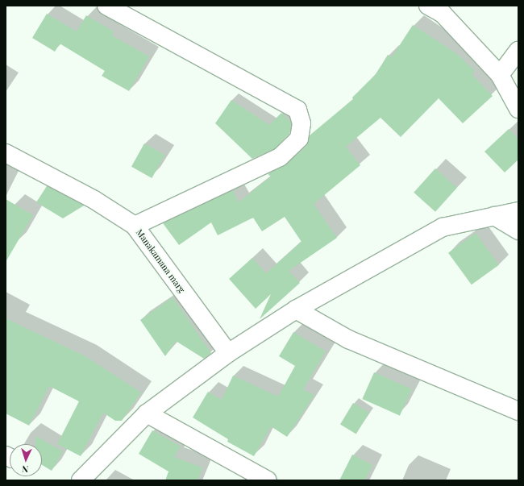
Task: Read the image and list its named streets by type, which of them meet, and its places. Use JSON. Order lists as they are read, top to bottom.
{
  "streets": {
    "street": ["Manakamana marg"]
  },
  "north": "bottom"
}
